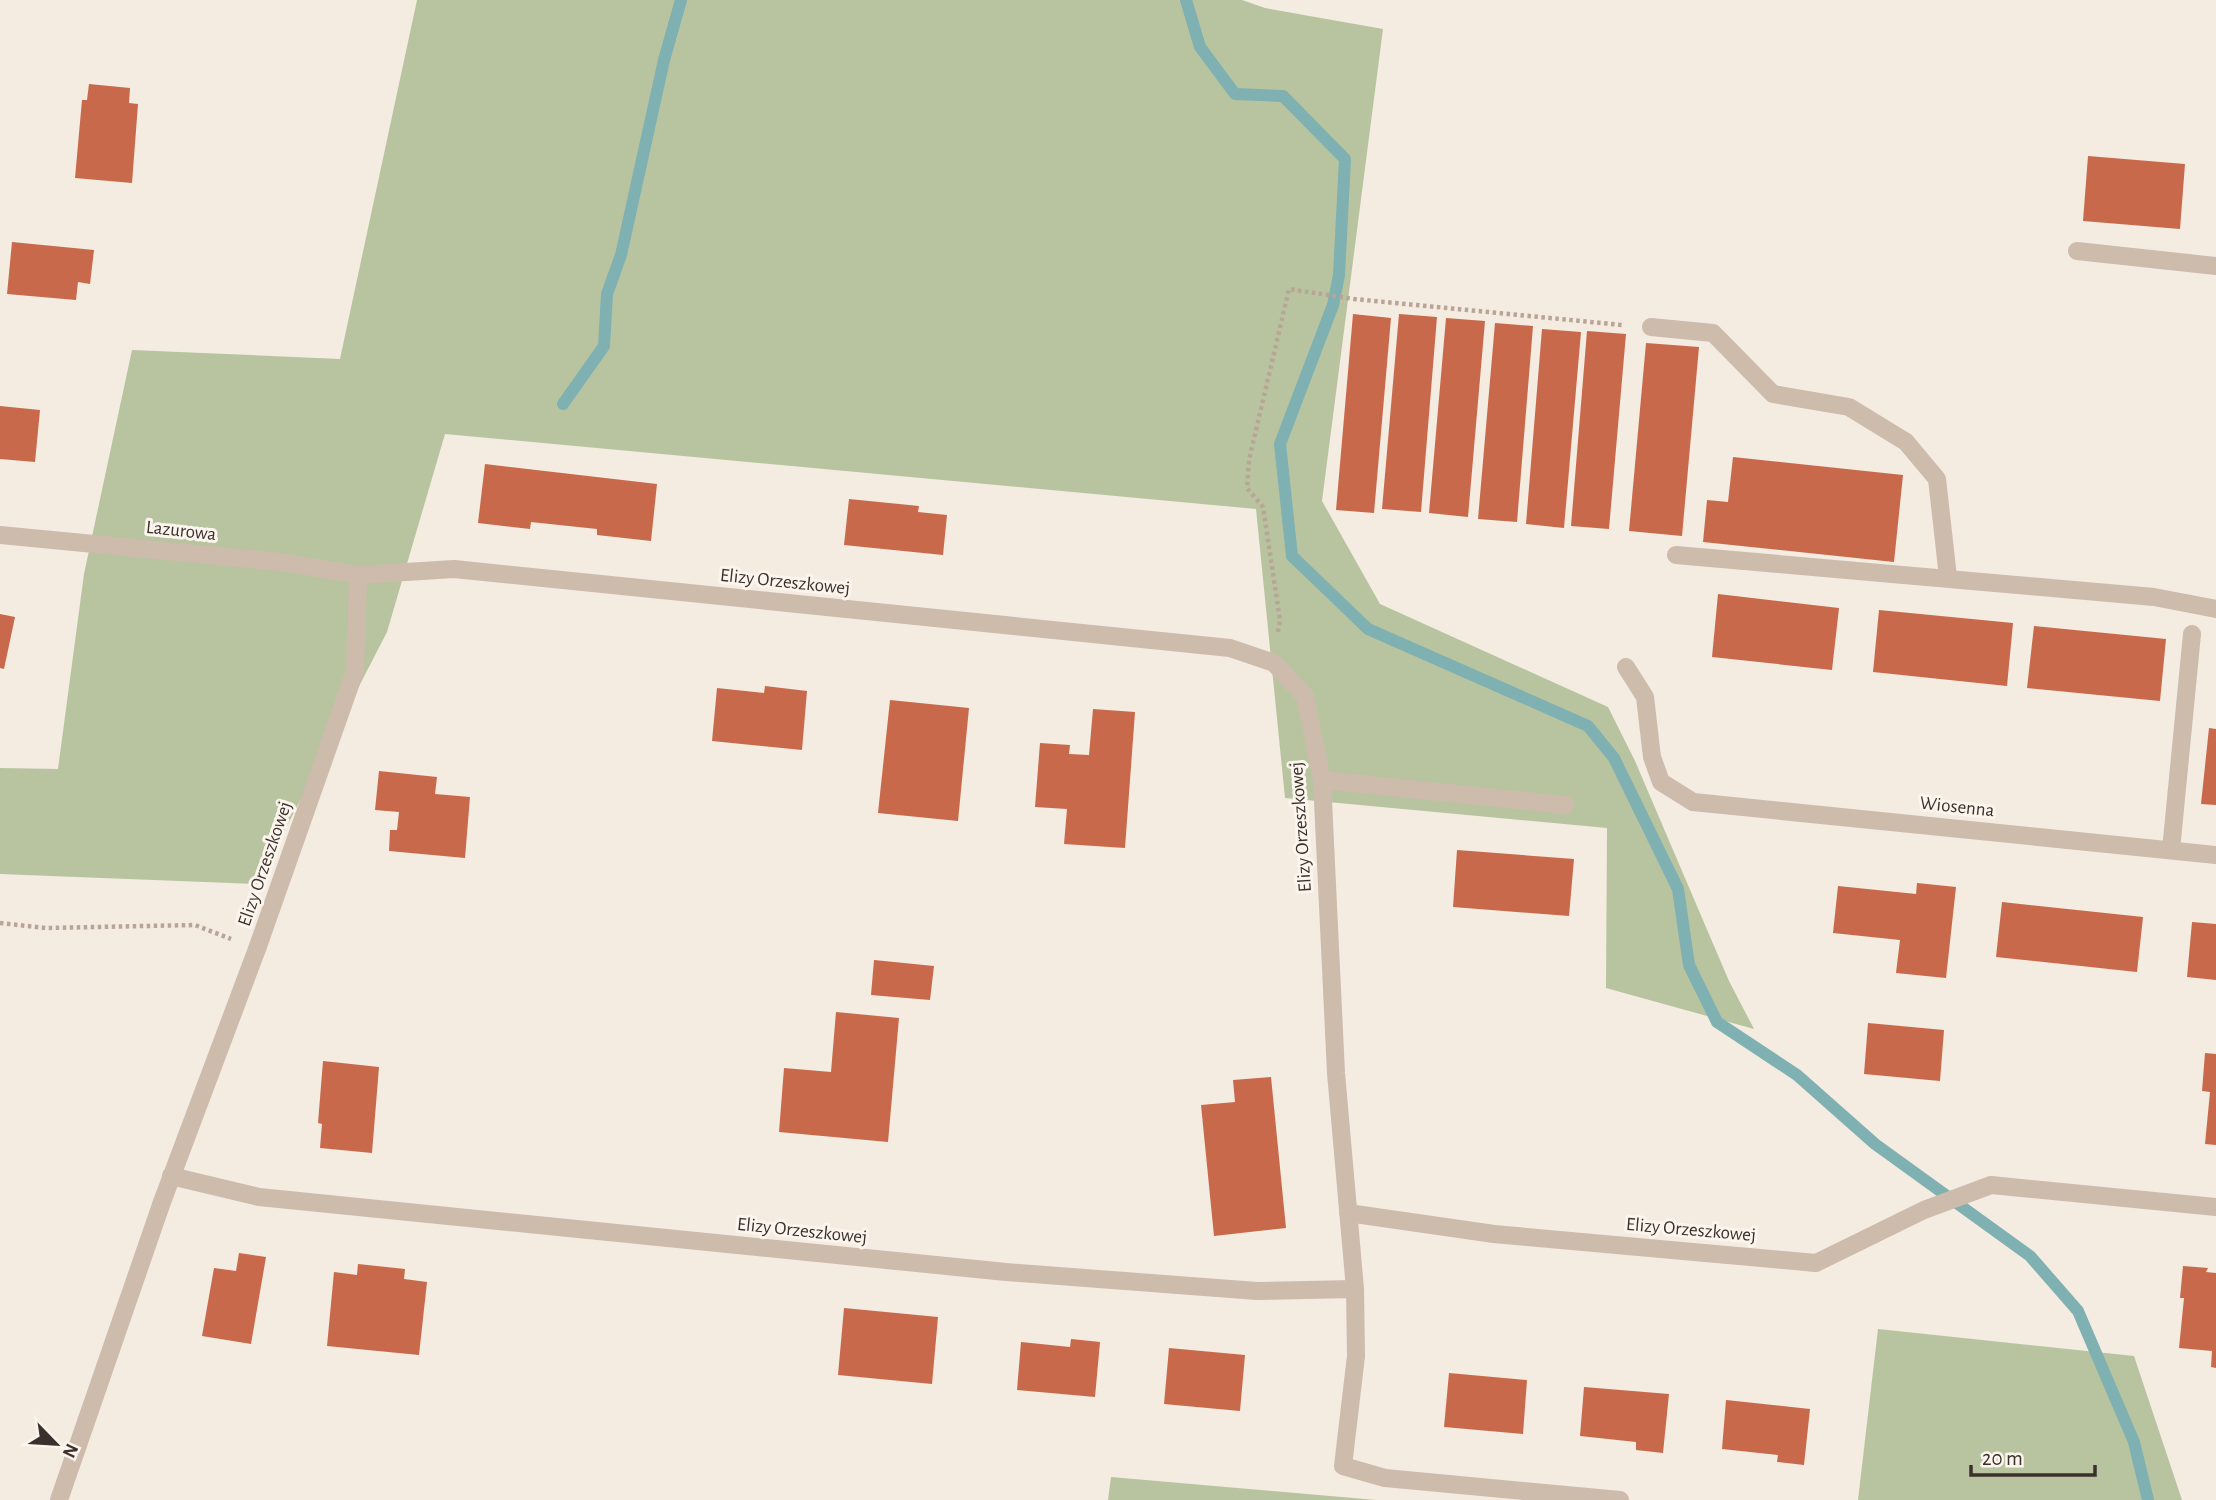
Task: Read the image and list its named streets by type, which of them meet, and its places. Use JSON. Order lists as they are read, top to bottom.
{
  "streets": {
    "street": ["Lazurowa", "Elizy Orzeszkowej", "Wiosenna"]
  },
  "crossings": [
    ["Lazurowa", "Elizy Orzeszkowej"]
  ],
  "scale_bar": "20 m",
  "north": "bottom right"
}
